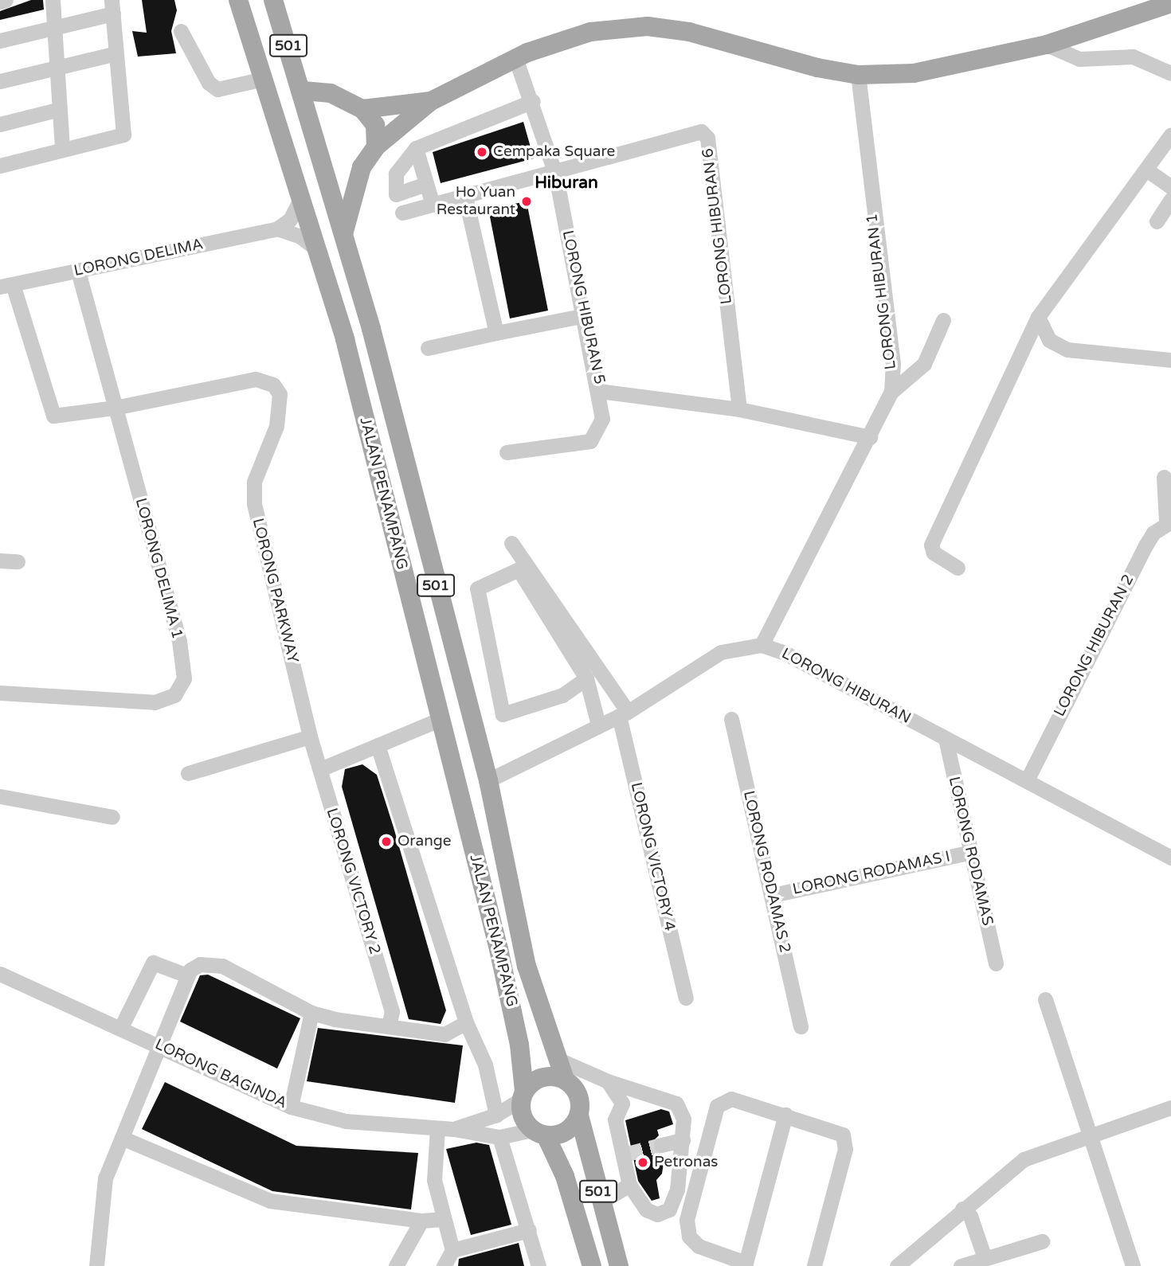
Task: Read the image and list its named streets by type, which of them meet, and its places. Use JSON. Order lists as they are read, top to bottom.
{
  "streets": {
    "main road": ["501", "JALAN PENAMPANG"],
    "street": [
      "LORONG HIBURAN 6",
      "LORONG DELIMA",
      "LORONG HIBURAN 1",
      "LORONG HIBURAN 5",
      "LORONG DELIMA 1",
      "LORONG PARKWAY",
      "LORONG HIBURAN 2",
      "LORONG HIBURAN",
      "LORONG RODAMAS",
      "LORONG VICTORY 4",
      "LORONG RODAMAS 2",
      "LORONG RODAMAS I",
      "LORONG VICTORY 2",
      "LORONG BAGINDA"
    ]
  },
  "crossings": [
    ["501", "JALAN PENAMPANG"],
    ["501", "LORONG BAGINDA"],
    ["LORONG HIBURAN 6", "LORONG HIBURAN 5"],
    ["LORONG DELIMA", "LORONG DELIMA 1"],
    ["LORONG HIBURAN 1", "LORONG HIBURAN 5"],
    ["LORONG HIBURAN 1", "LORONG HIBURAN"],
    ["JALAN PENAMPANG", "LORONG HIBURAN"],
    ["JALAN PENAMPANG", "LORONG BAGINDA"],
    ["LORONG DELIMA 1", "LORONG PARKWAY"],
    ["LORONG PARKWAY", "LORONG VICTORY 2"],
    ["LORONG HIBURAN 2", "LORONG HIBURAN"],
    ["LORONG HIBURAN", "LORONG RODAMAS"],
    ["LORONG HIBURAN", "LORONG VICTORY 4"],
    ["LORONG RODAMAS", "LORONG RODAMAS I"],
    ["LORONG RODAMAS 2", "LORONG RODAMAS I"]
  ],
  "districts": ["Hiburan"],
  "places": [
    "Cempaka Square",
    "Ho Yuan Restaurant",
    "Orange",
    "Petronas"
  ]
}
